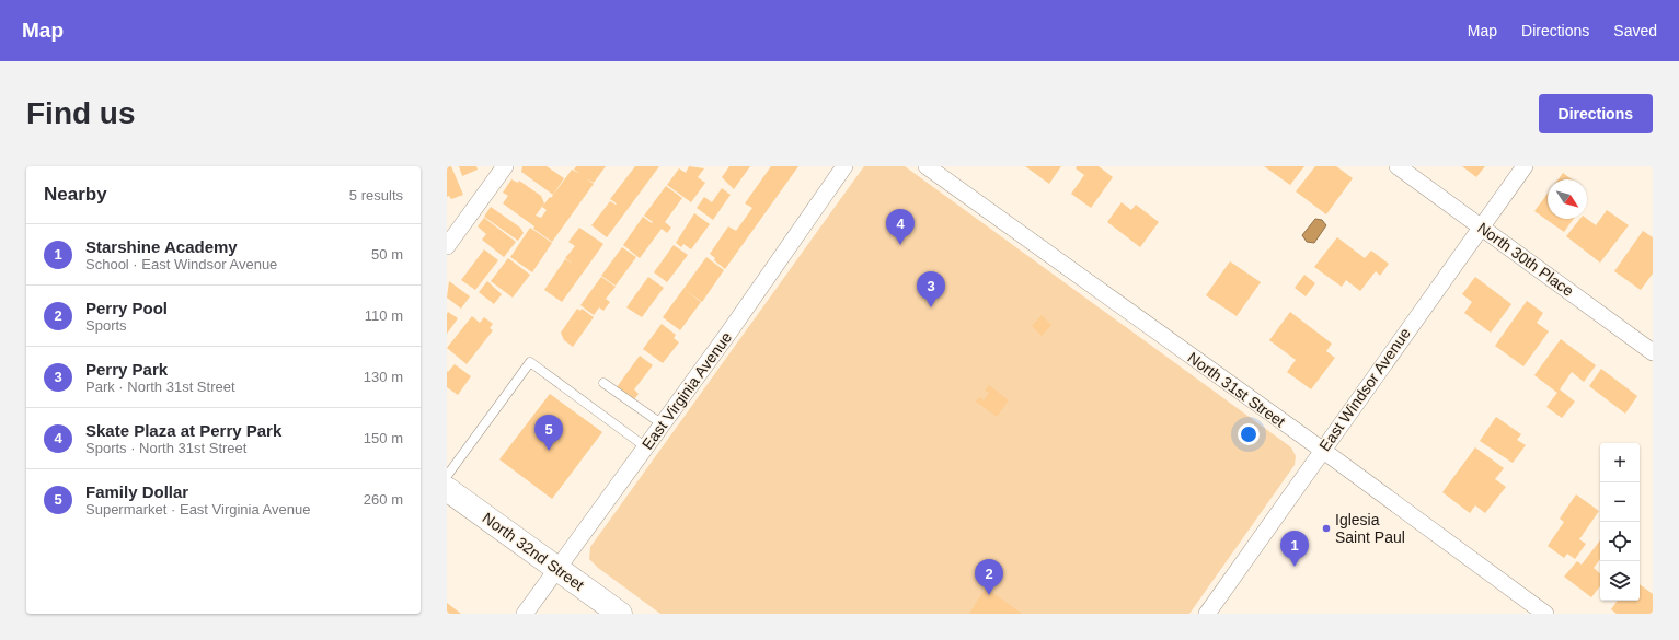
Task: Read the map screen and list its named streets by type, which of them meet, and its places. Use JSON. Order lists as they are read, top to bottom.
{
  "streets": {
    "main road": ["North 32nd Street"],
    "street": [
      "North 30th Place",
      "North 31st Street",
      "East Windsor Avenue",
      "East Virginia Avenue"
    ]
  },
  "crossings": [
    ["North 30th Place", "East Windsor Avenue"],
    ["North 31st Street", "East Windsor Avenue"],
    ["East Virginia Avenue", "North 32nd Street"]
  ],
  "places": ["Iglesia Saint Paul"],
  "north": "bottom right",
  "page": {
    "header": "Map",
    "nav": ["Map", "Directions", "Saved"],
    "buttons": "Directions",
    "title": "Find us",
    "heading": ["Nearby", "5 results"],
    "pins": [
      "4",
      "3",
      "5",
      "1",
      "2"
    ],
    "list": [
      {
        "mark": "1",
        "name": "Starshine Academy",
        "note": "School · East Windsor Avenue",
        "value": "50 m"
      },
      {
        "mark": "2",
        "name": "Perry Pool",
        "note": "Sports",
        "value": "110 m"
      },
      {
        "mark": "3",
        "name": "Perry Park",
        "note": "Park · North 31st Street",
        "value": "130 m"
      },
      {
        "mark": "4",
        "name": "Skate Plaza at Perry Park",
        "note": "Sports · North 31st Street",
        "value": "150 m"
      },
      {
        "mark": "5",
        "name": "Family Dollar",
        "note": "Supermarket · East Virginia Avenue",
        "value": "260 m"
      }
    ],
    "map_buttons": ["+", "−"]
  }
}
